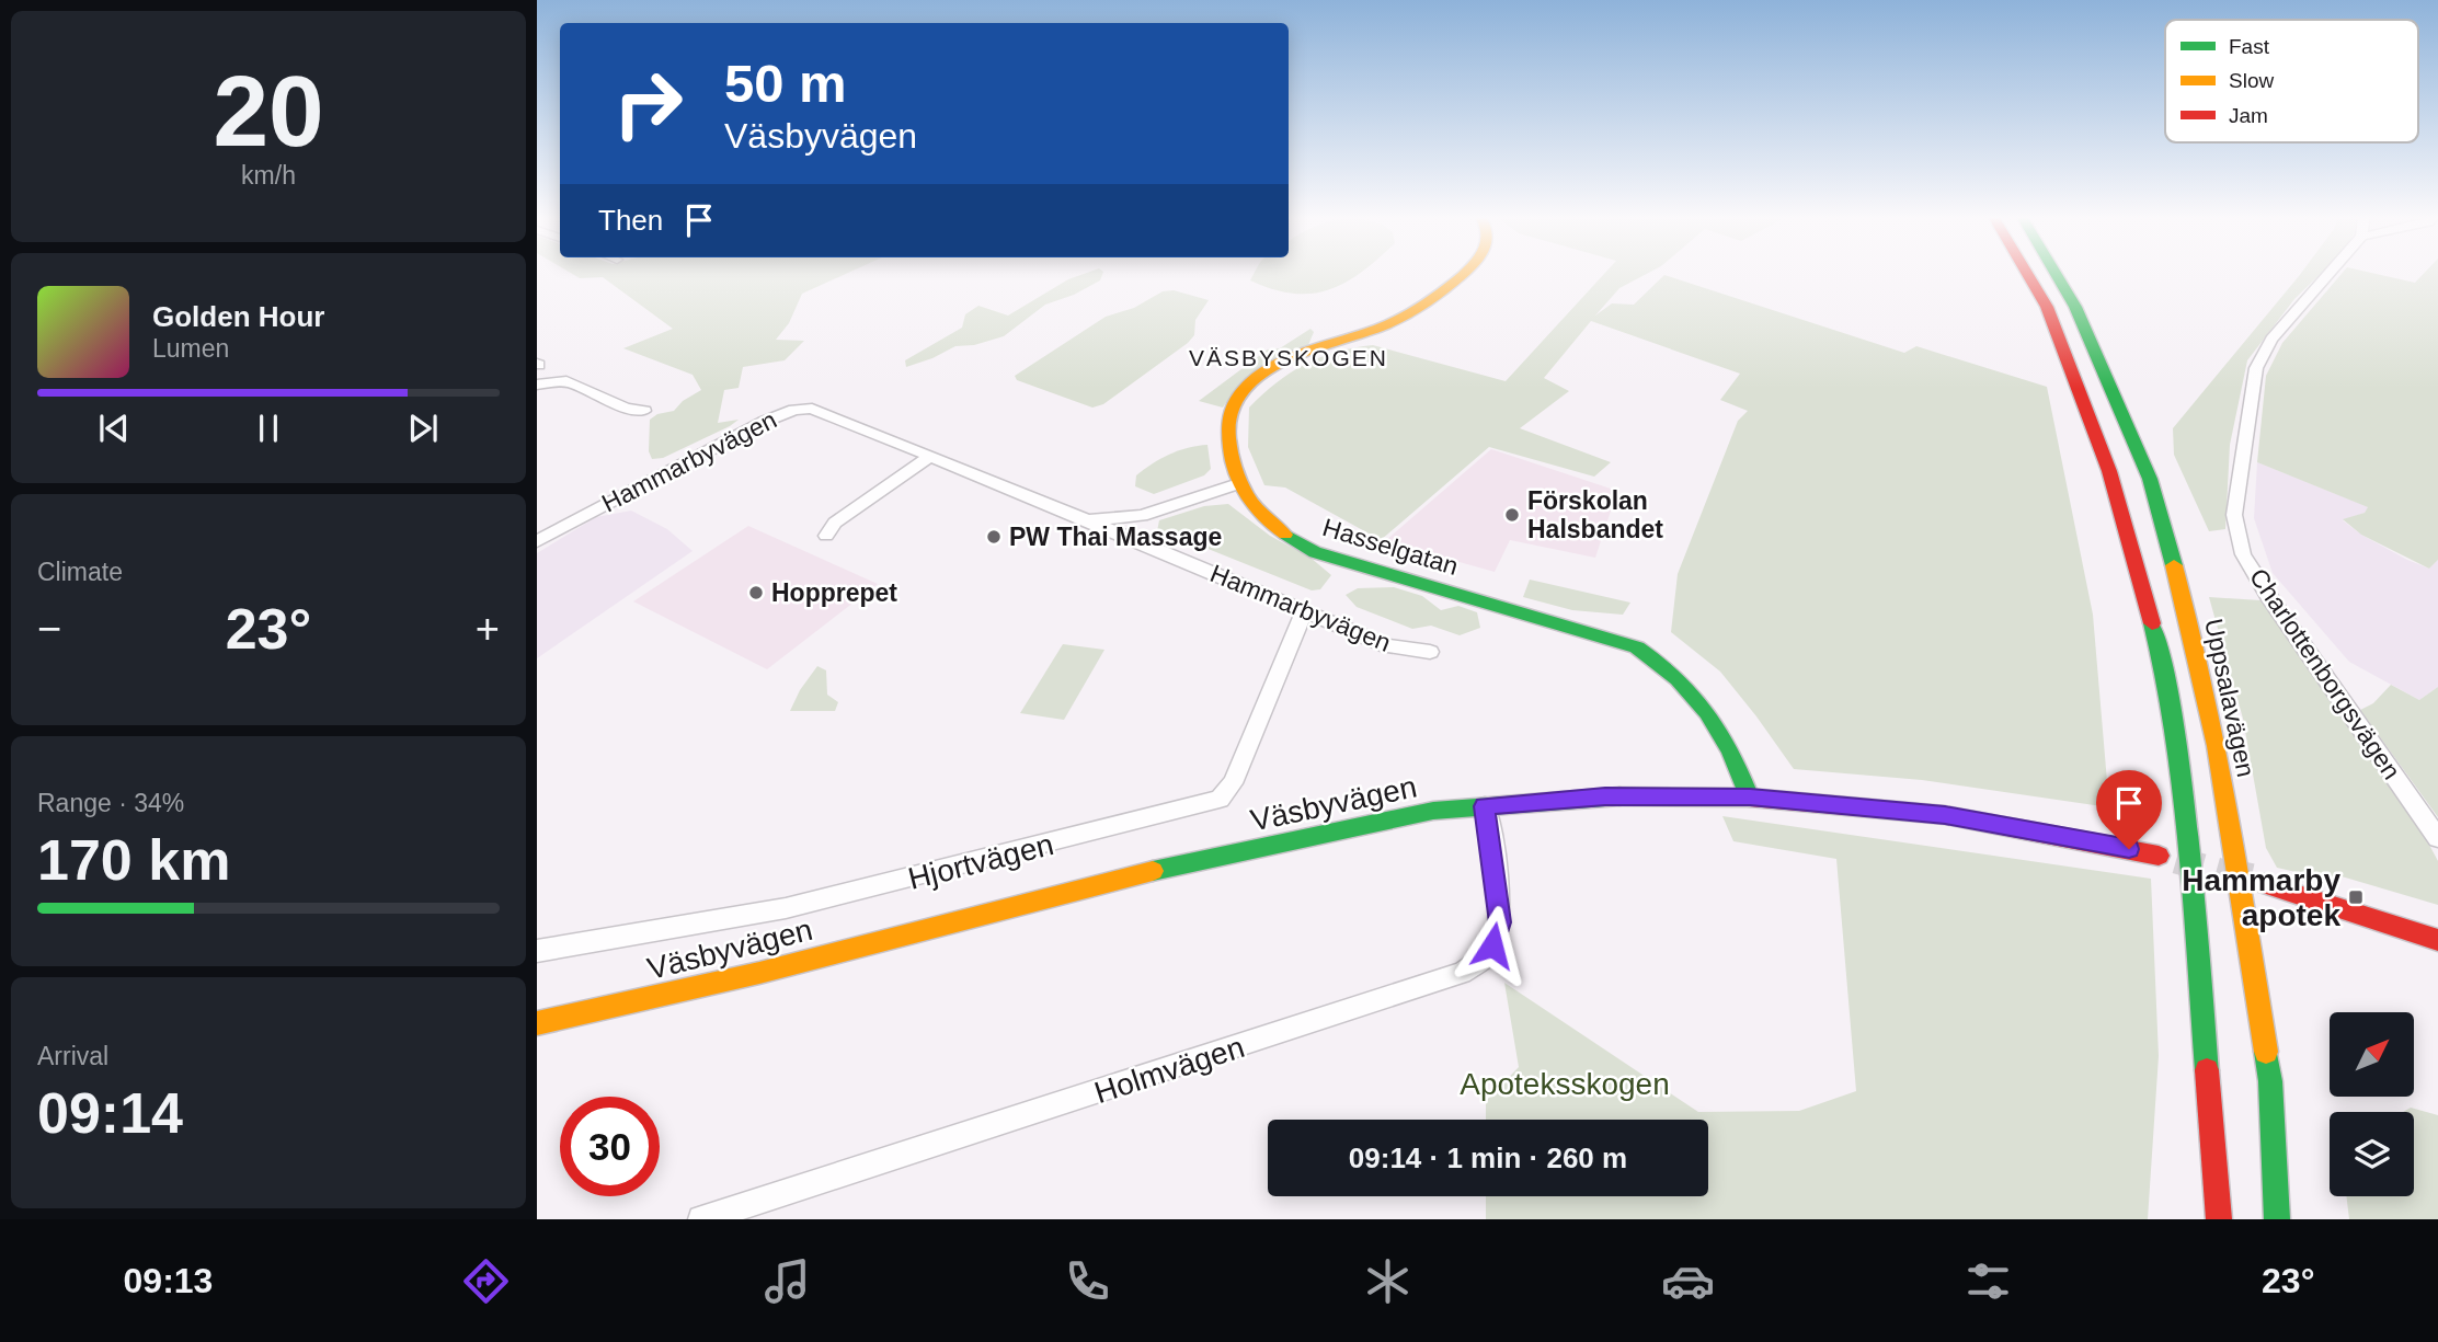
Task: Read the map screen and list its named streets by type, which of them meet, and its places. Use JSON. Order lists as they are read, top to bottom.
{
  "streets": {
    "main road": ["Hasselgatan", "Uppsalavägen", "Väsbyvägen"],
    "street": [
      "Hammarbyvägen",
      "Charlottenborgsvägen",
      "Hjortvägen",
      "Holmvägen"
    ]
  },
  "crossings": [
    ["Hammarbyvägen", "Hasselgatan"],
    ["Hammarbyvägen", "Hjortvägen"],
    ["Hasselgatan", "Väsbyvägen"],
    ["Väsbyvägen", "Holmvägen"]
  ],
  "districts": ["VÄSBYSKOGEN"],
  "parks": ["Apoteksskogen"],
  "places": {
    "other": ["Förskolan Halsbandet", "PW Thai Massage", "Hopprepet"],
    "transit": ["Hammarby apotek"]
  },
  "legend": ["Fast", "Slow", "Jam"],
  "north": "top right",
  "page": {
    "tile": [
      ["20", "km/h"],
      "Climate",
      ["Range · 34%", "170 km"],
      ["Arrival", "09:14"]
    ],
    "turn": ["50 m", "Väsbyvägen"],
    "then": "Then",
    "song": ["Golden Hour", "Lumen"],
    "heat": ["−", "23°", "+"],
    "limit": "30",
    "trip": "09:14 · 1 min · 260 m",
    "tabs": ["09:13", "23°"]
  }
}
